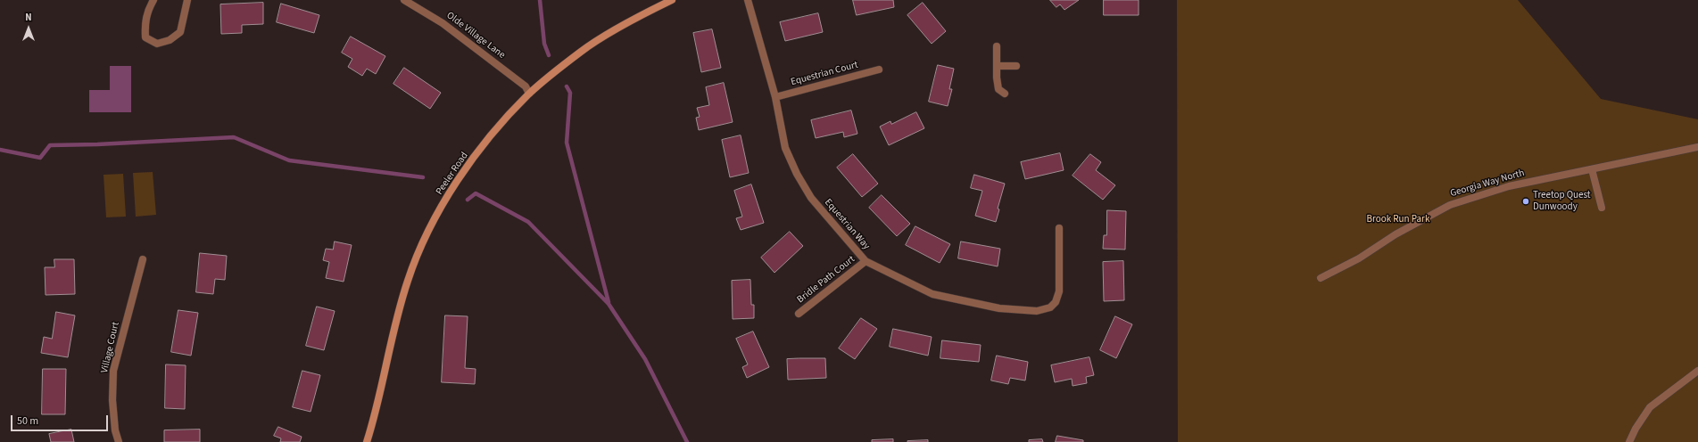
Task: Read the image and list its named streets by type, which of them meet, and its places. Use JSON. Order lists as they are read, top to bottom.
{
  "streets": {
    "street": [
      "Olde Village Lane",
      "Equestrian Court",
      "Peeler Road",
      "Georgia Way North",
      "Equestrian Way",
      "Bridle Path Court",
      "Village Court"
    ]
  },
  "crossings": [
    ["Olde Village Lane", "Peeler Road"],
    ["Equestrian Court", "Equestrian Way"],
    ["Equestrian Way", "Bridle Path Court"]
  ],
  "parks": ["Brook Run Park"],
  "places": ["Treetop Quest Dunwoody"],
  "scale_bar": "50 m",
  "north": "top"
}
